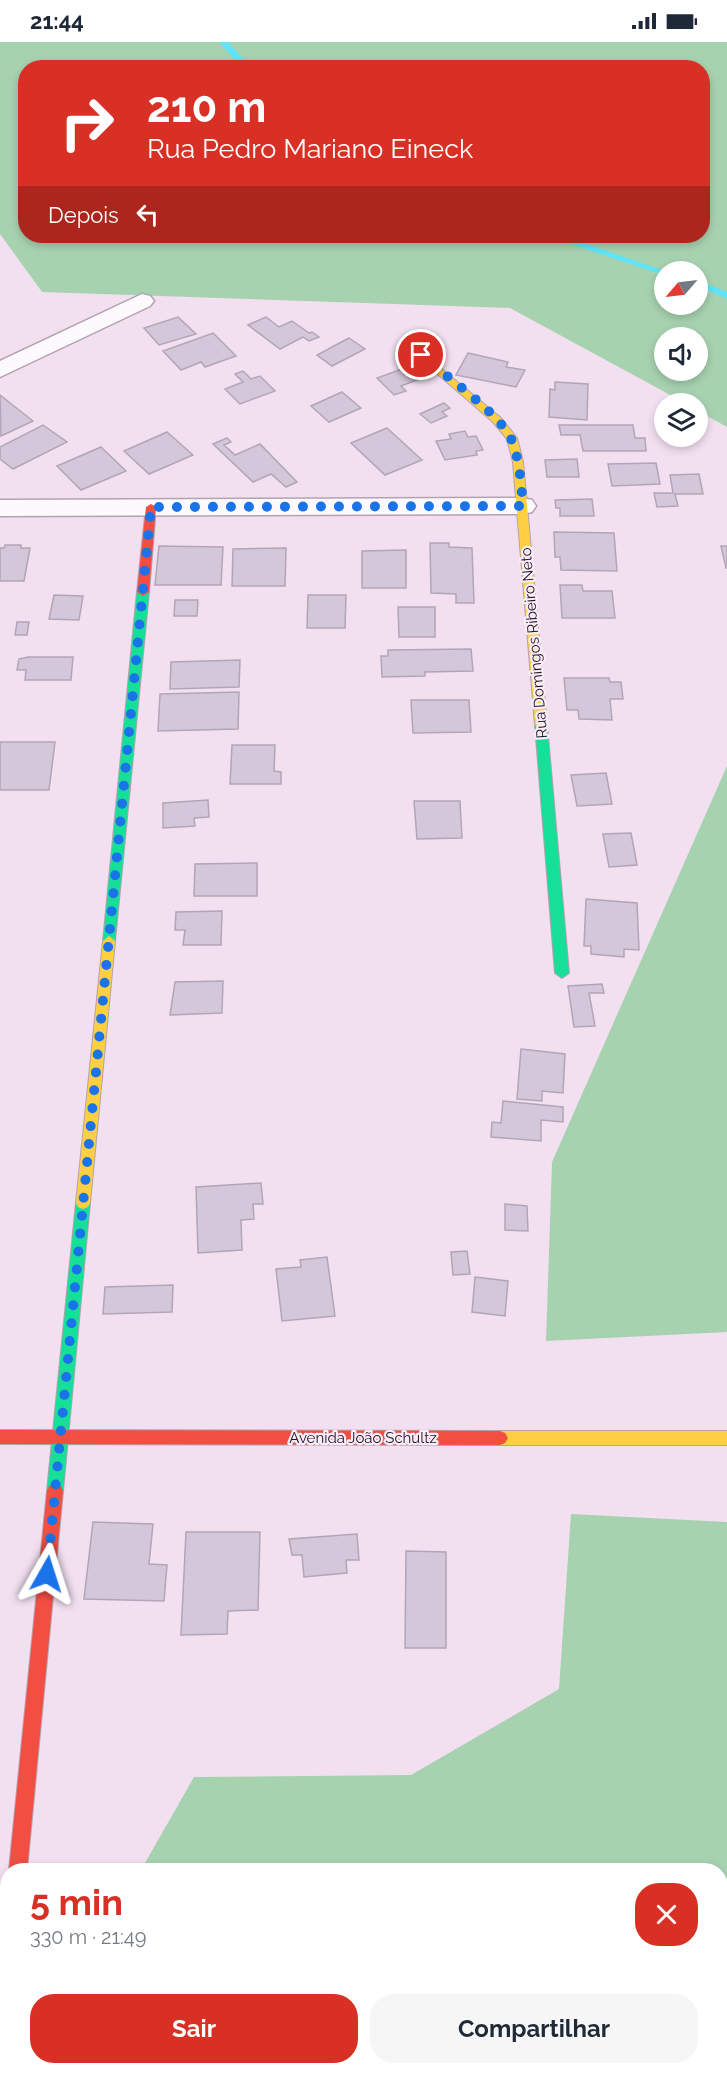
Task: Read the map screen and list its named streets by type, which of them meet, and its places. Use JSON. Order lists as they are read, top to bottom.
{
  "streets": {
    "street": ["Rua Domingos Ribeiro Neto", "Avenida João Schultz"]
  },
  "north": "bottom left",
  "page": {
    "status": "21:44",
    "turn": ["210 m", "Rua Pedro Mariano Eineck"],
    "then": "Depois",
    "heading": ["5 min", "330 m · 21:49"],
    "buttons": ["Sair", "Compartilhar"]
  }
}
